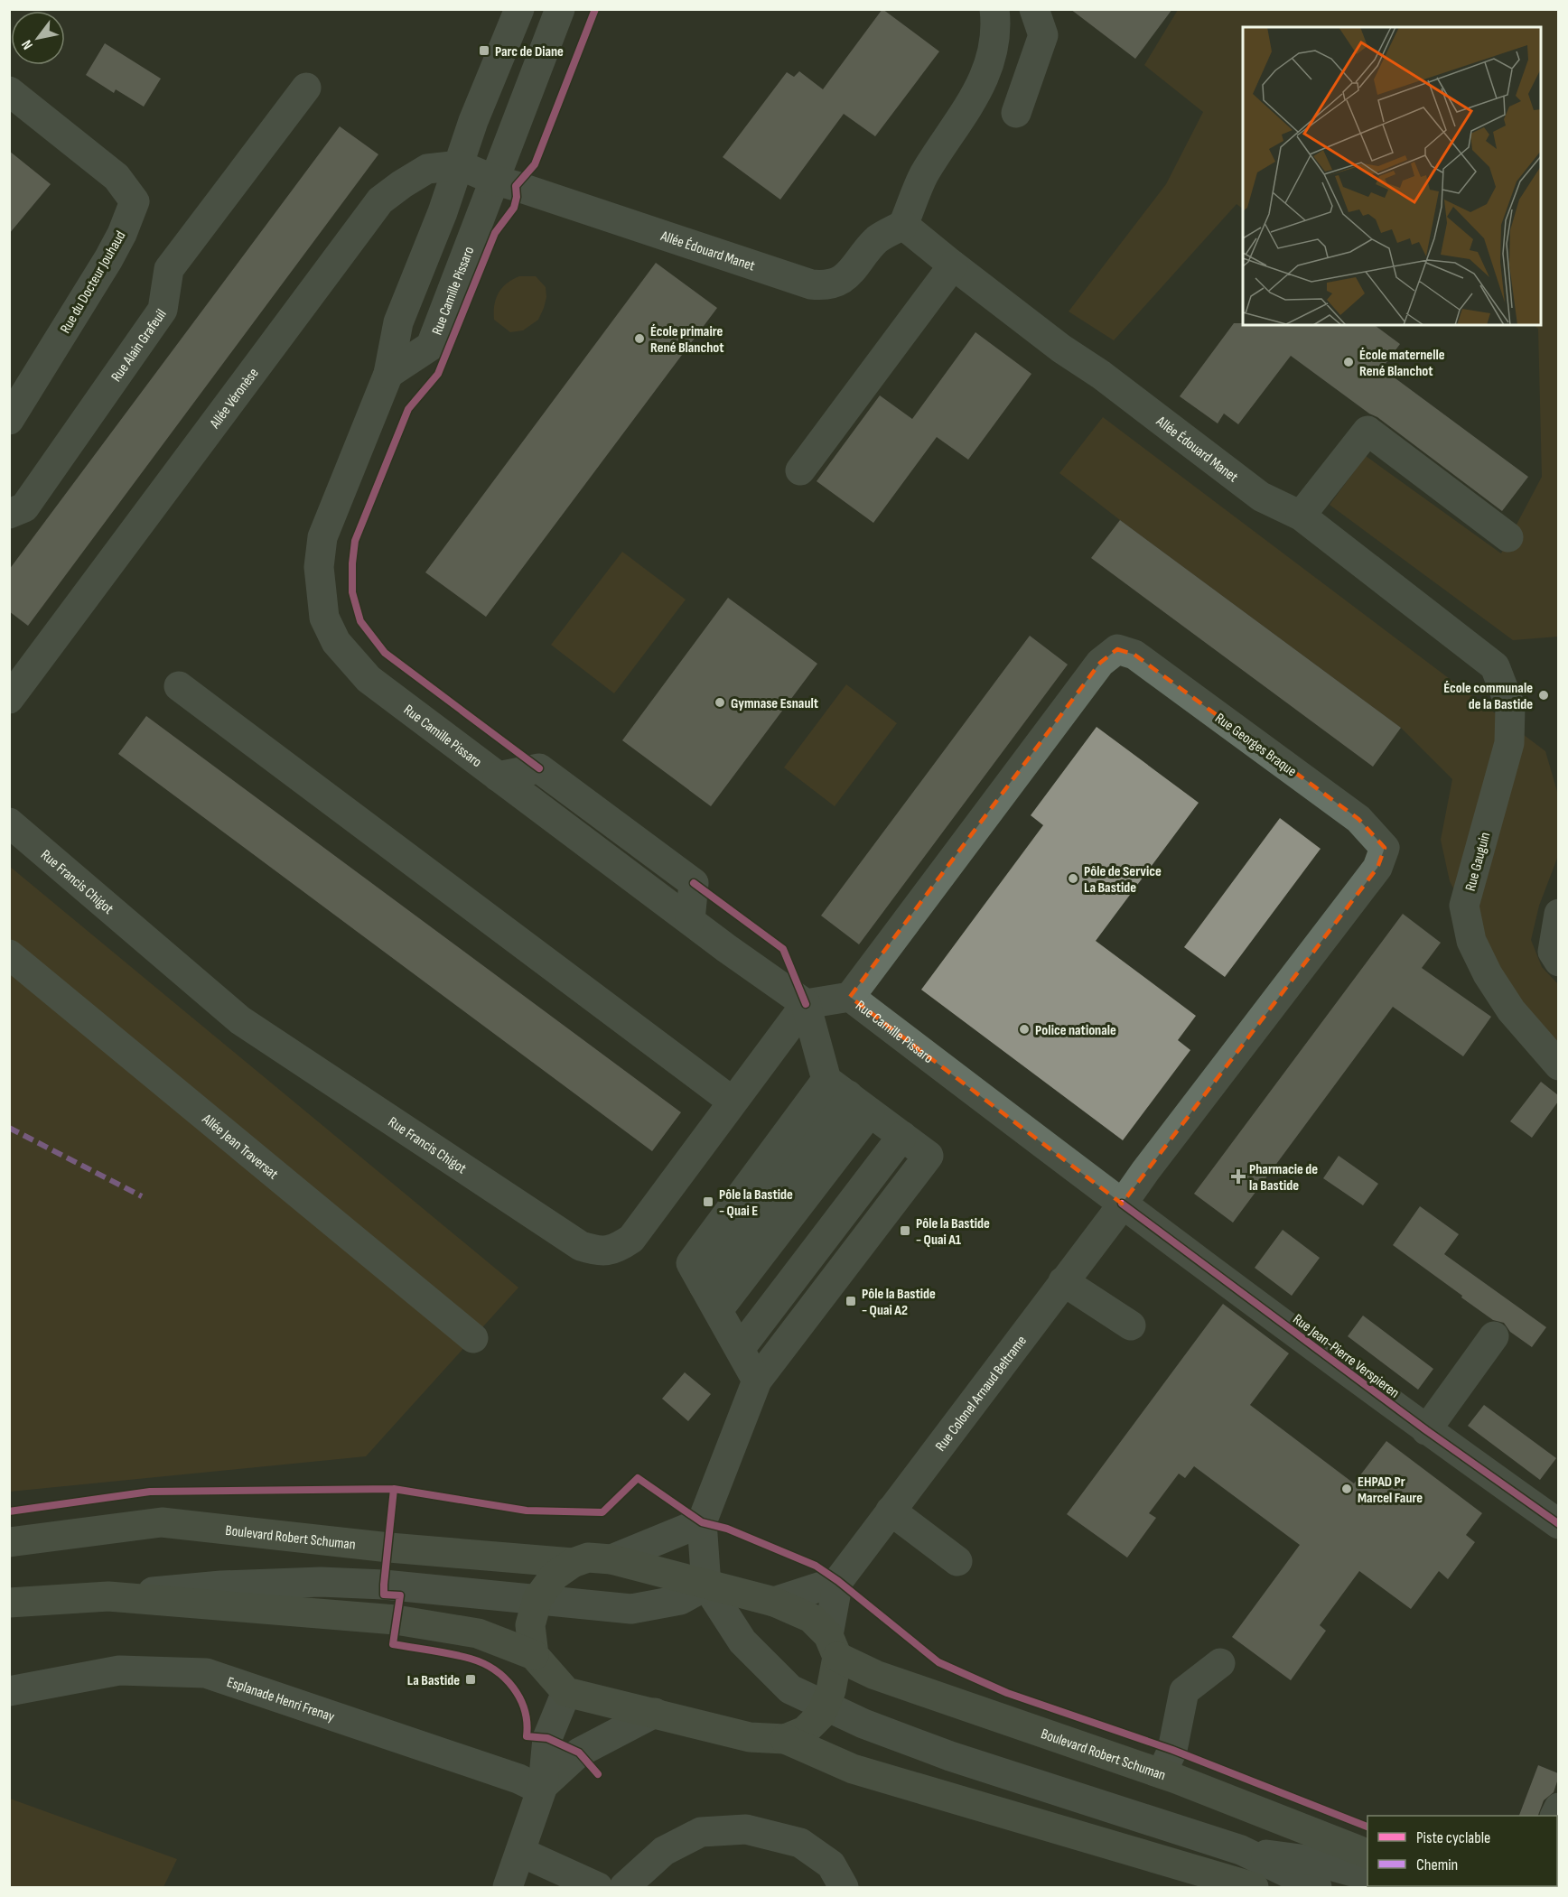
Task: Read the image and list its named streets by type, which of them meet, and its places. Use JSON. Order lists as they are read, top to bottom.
{
  "streets": {
    "main road": ["Boulevard Robert Schuman"],
    "street": [
      "Allée Édouard Manet",
      "Rue du Docteur Jouhaud",
      "Rue Camille Pissaro",
      "Rue Alain Grafeuil",
      "Allée Véronèse",
      "Rue Georges Braque",
      "Rue Gauguin",
      "Rue Francis Chigot",
      "Allée Jean Traversat",
      "Rue Jean-Pierre Verspieren",
      "Rue Colonel Arnaud Beltrame",
      "Esplanade Henri Frenay"
    ]
  },
  "crossings": [
    ["Allée Édouard Manet", "Rue Camille Pissaro"],
    ["Allée Édouard Manet", "Allée Véronèse"],
    ["Allée Édouard Manet", "Rue Gauguin"],
    ["Rue Camille Pissaro", "Allée Véronèse"],
    ["Rue Camille Pissaro", "Rue Georges Braque"],
    ["Rue Camille Pissaro", "Rue Francis Chigot"],
    ["Rue Camille Pissaro", "Rue Jean-Pierre Verspieren"],
    ["Rue Camille Pissaro", "Rue Colonel Arnaud Beltrame"],
    ["Rue Georges Braque", "Rue Jean-Pierre Verspieren"],
    ["Rue Georges Braque", "Rue Colonel Arnaud Beltrame"],
    ["Rue Jean-Pierre Verspieren", "Rue Colonel Arnaud Beltrame"],
    ["Rue Colonel Arnaud Beltrame", "Boulevard Robert Schuman"]
  ],
  "places": {
    "transit": [
      "Parc de Diane",
      "Pôle la Bastide - Quai E",
      "Pôle la Bastide - Quai A1",
      "Pôle la Bastide - Quai A2",
      "La Bastide"
    ],
    "other": [
      "École primaire René Blanchot",
      "École maternelle René Blanchot",
      "École communale de la Bastide",
      "Gymnase Esnault",
      "Pôle de Service La Bastide",
      "Police nationale",
      "EHPAD Pr Marcel Faure"
    ],
    "health": ["Pharmacie de la Bastide"]
  },
  "legend": ["Piste cyclable", "Chemin"],
  "north": "bottom left"
}
